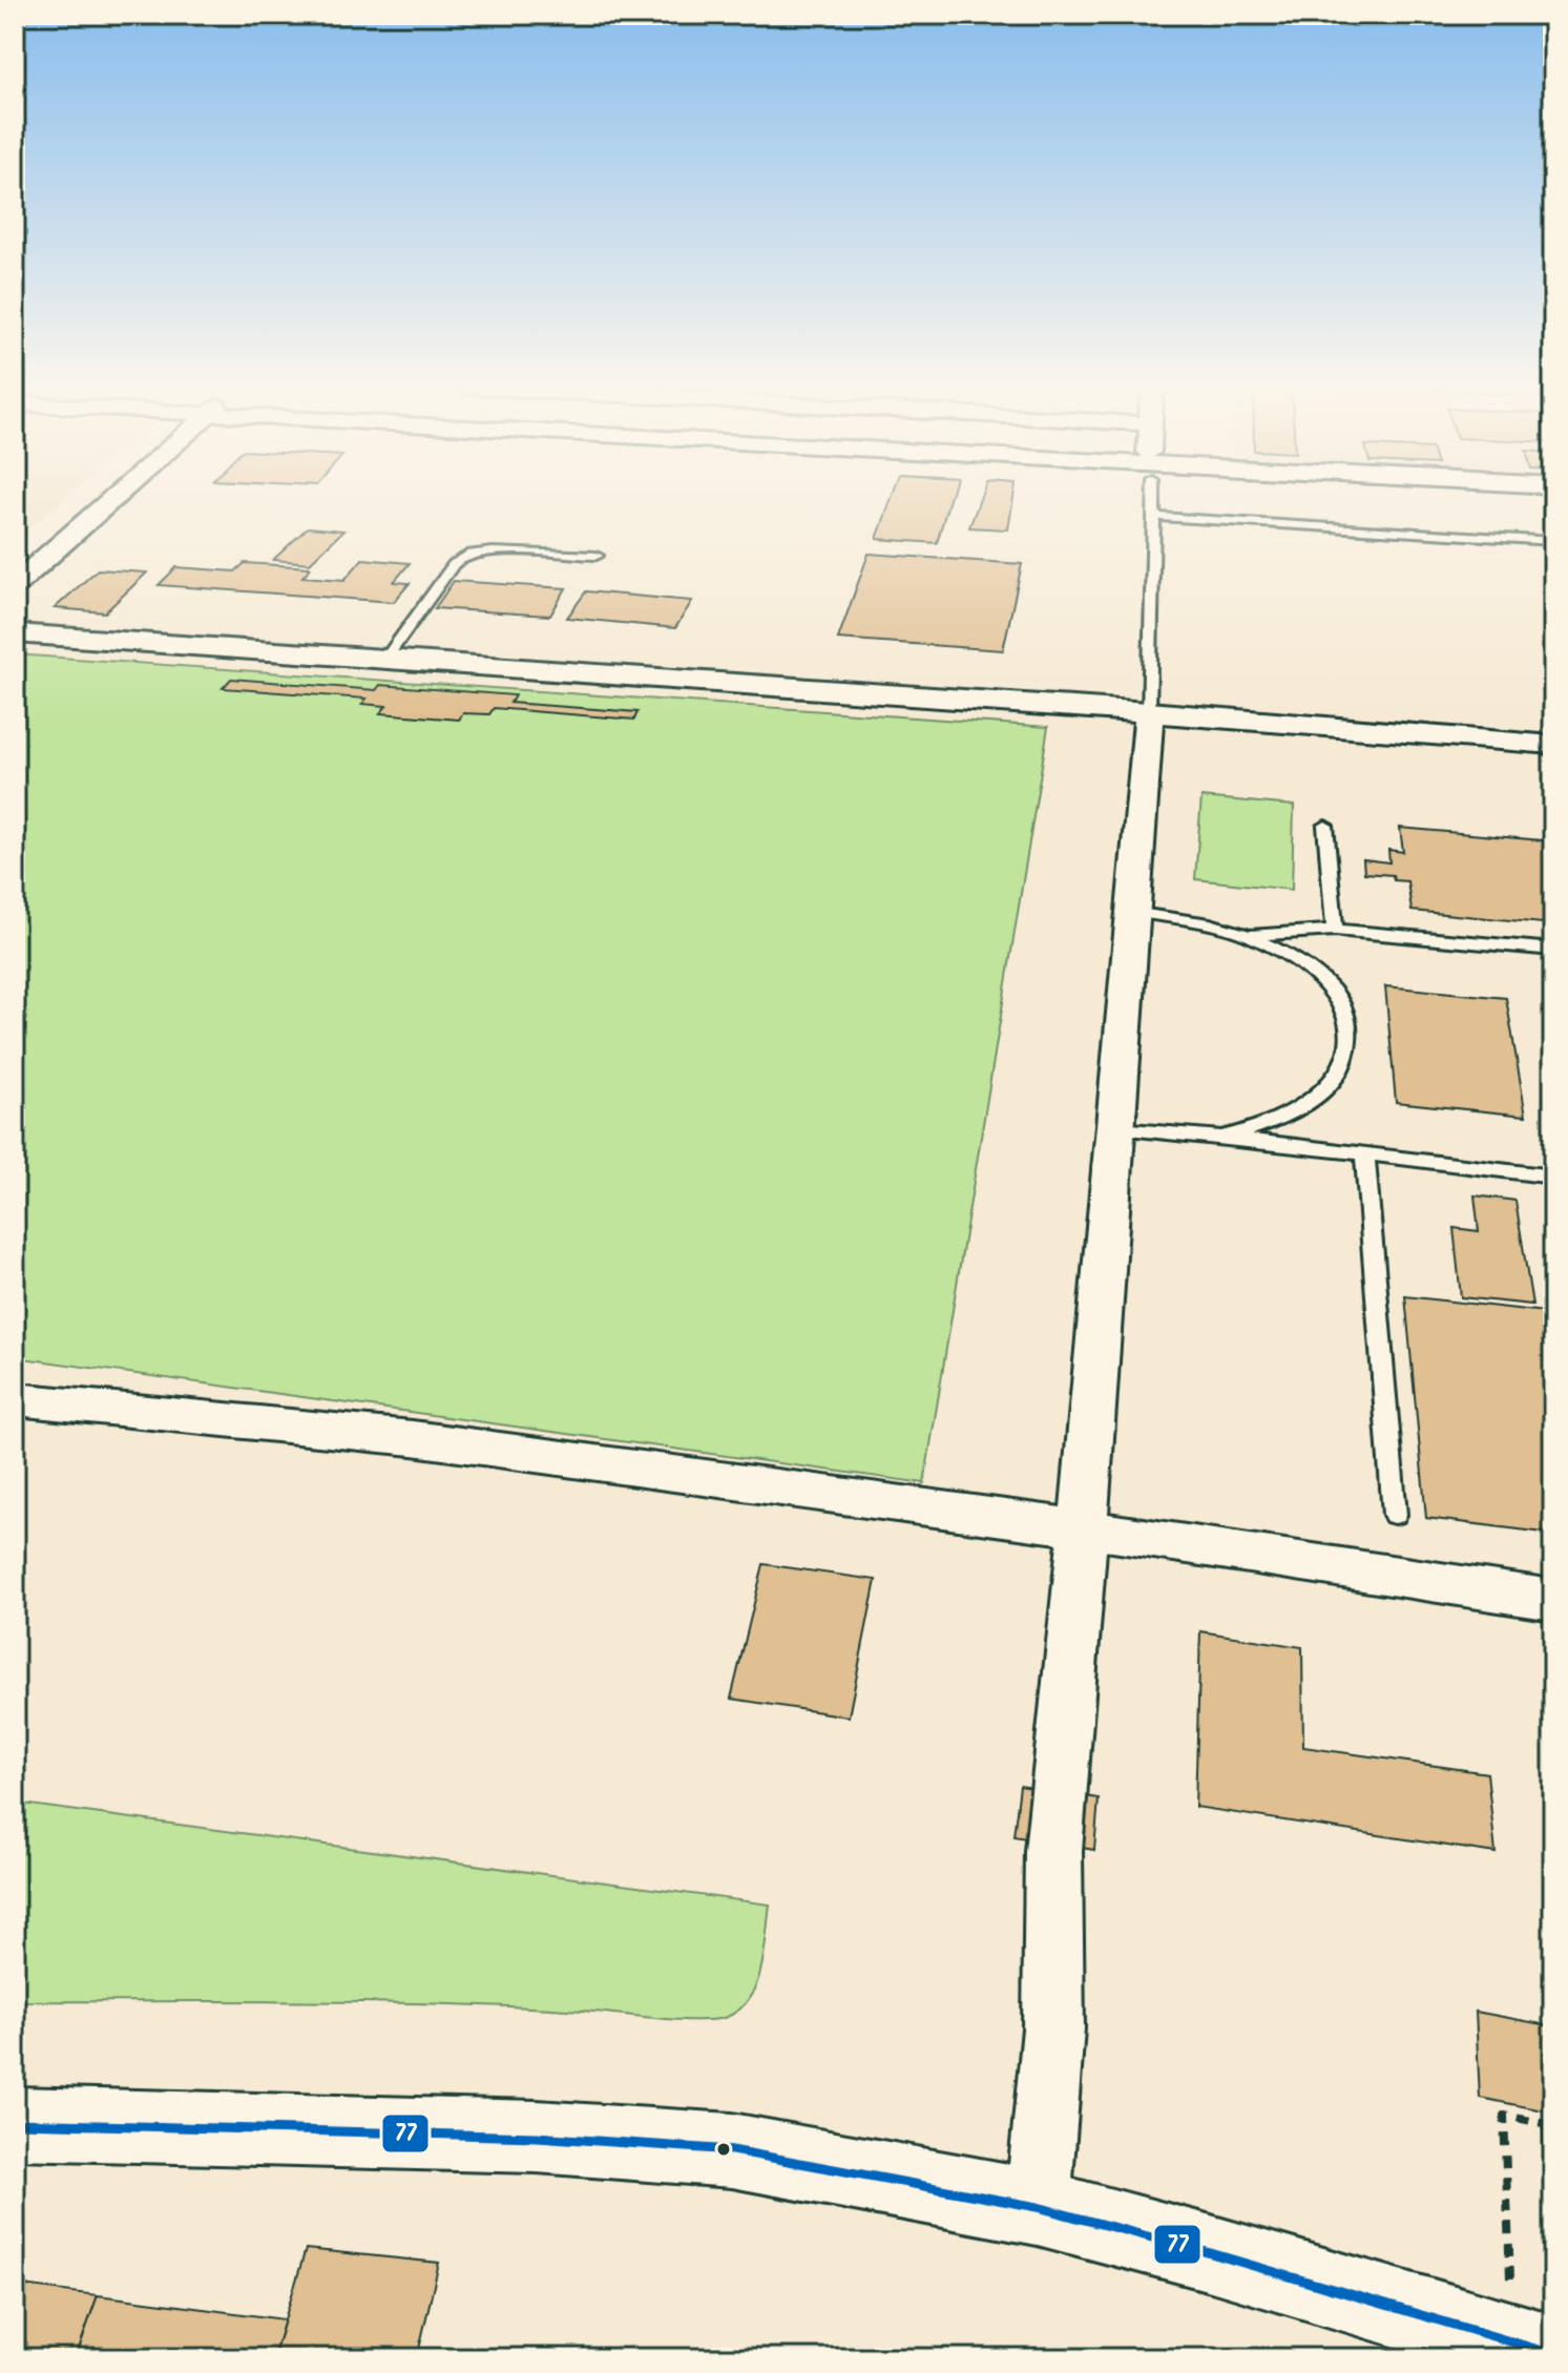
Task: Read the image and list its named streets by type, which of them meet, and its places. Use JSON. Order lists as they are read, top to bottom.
{
  "lines": ["transit line 77"]
}
